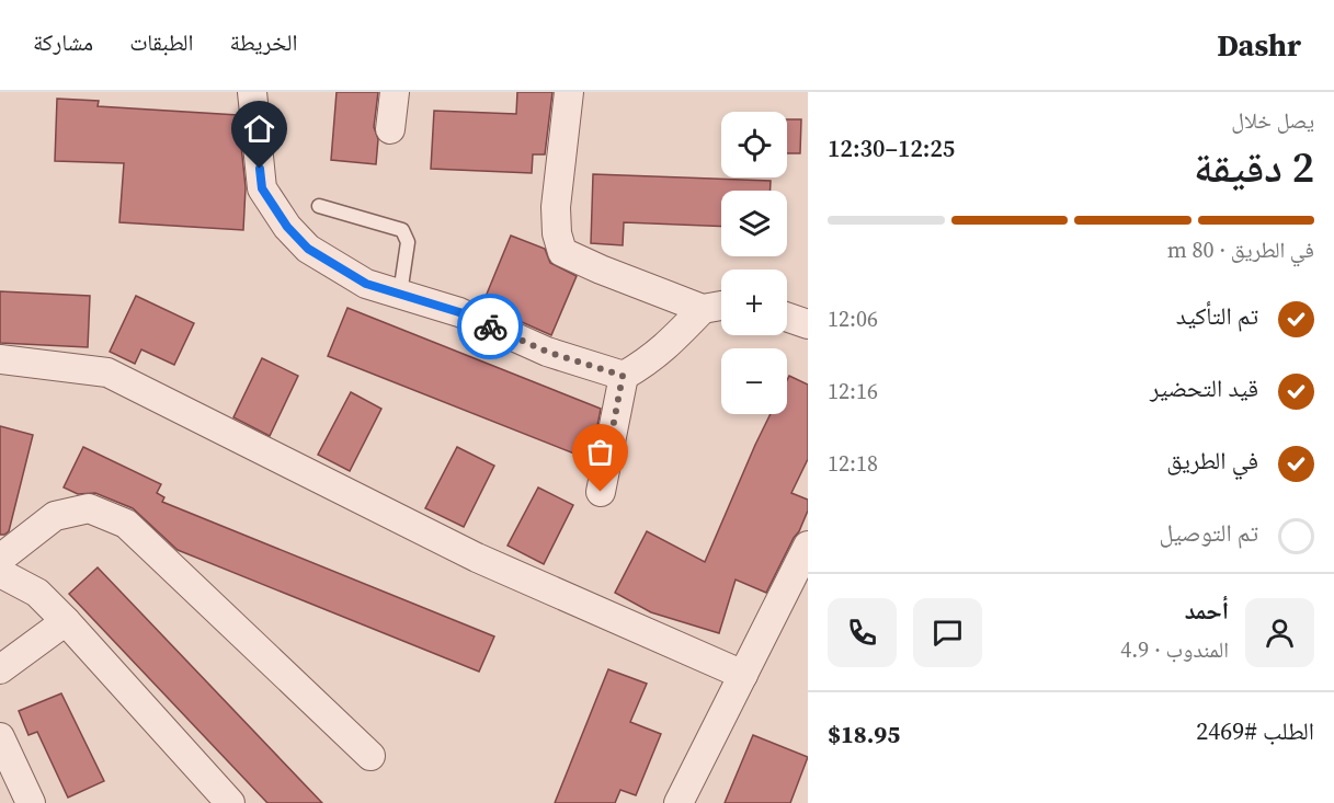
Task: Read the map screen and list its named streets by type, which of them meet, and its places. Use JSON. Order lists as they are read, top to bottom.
{
  "page": {
    "header": "Dashr",
    "nav": ["الخريطة", "الطبقات", "مشاركة"],
    "heading": ["2 دقيقة", "يصل خلال", "12:25–12:30"],
    "panel": [
      "أحمد",
      "المندوب · 4.9",
      "الطلب #2469",
      "$18.95"
    ],
    "map_buttons": ["+", "−"],
    "bar": "في الطريق · 80 m",
    "list": [
      ["تم التأكيد", "12:06"],
      ["قيد التحضير", "12:16"],
      ["في الطريق", "12:18"],
      "تم التوصيل"
    ]
  }
}
